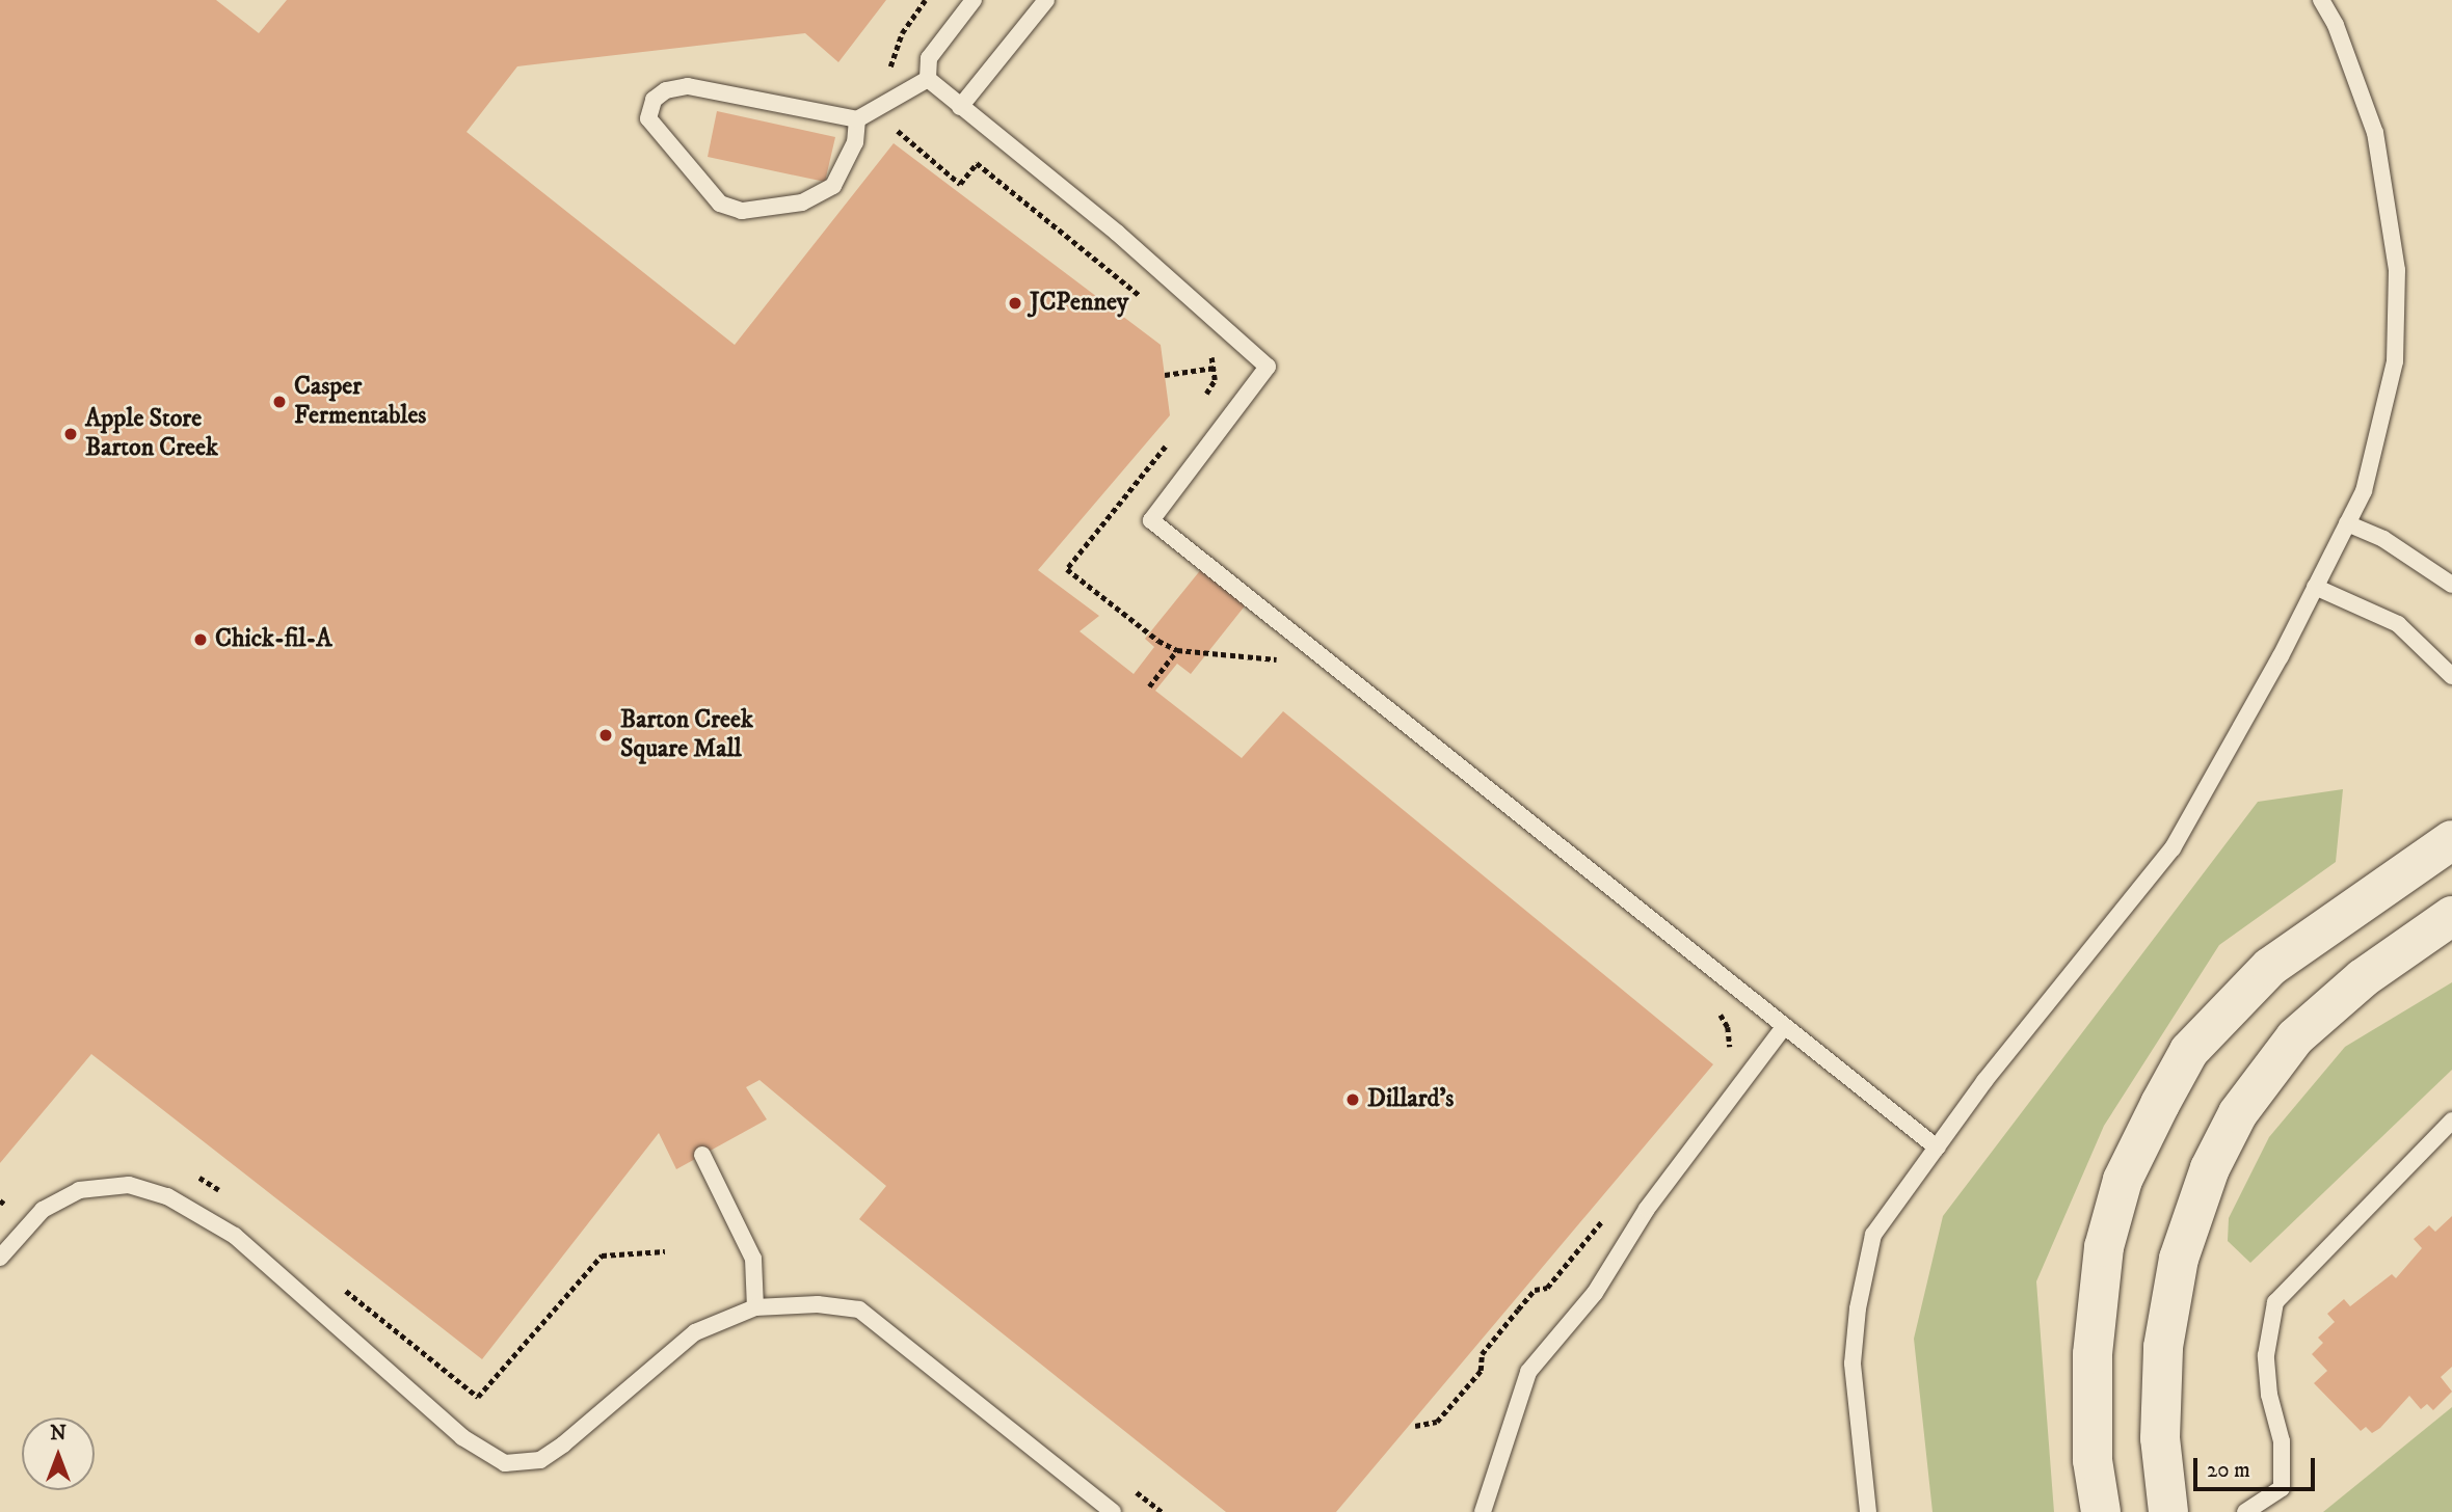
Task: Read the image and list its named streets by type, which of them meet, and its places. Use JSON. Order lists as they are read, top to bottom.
{
  "places": [
    "JCPenney",
    "Casper Fermentables",
    "Apple Store Barton Creek",
    "Chick-fil-A",
    "Barton Creek Square Mall",
    "Dillard's"
  ],
  "scale_bar": "20 m",
  "north": "top"
}
